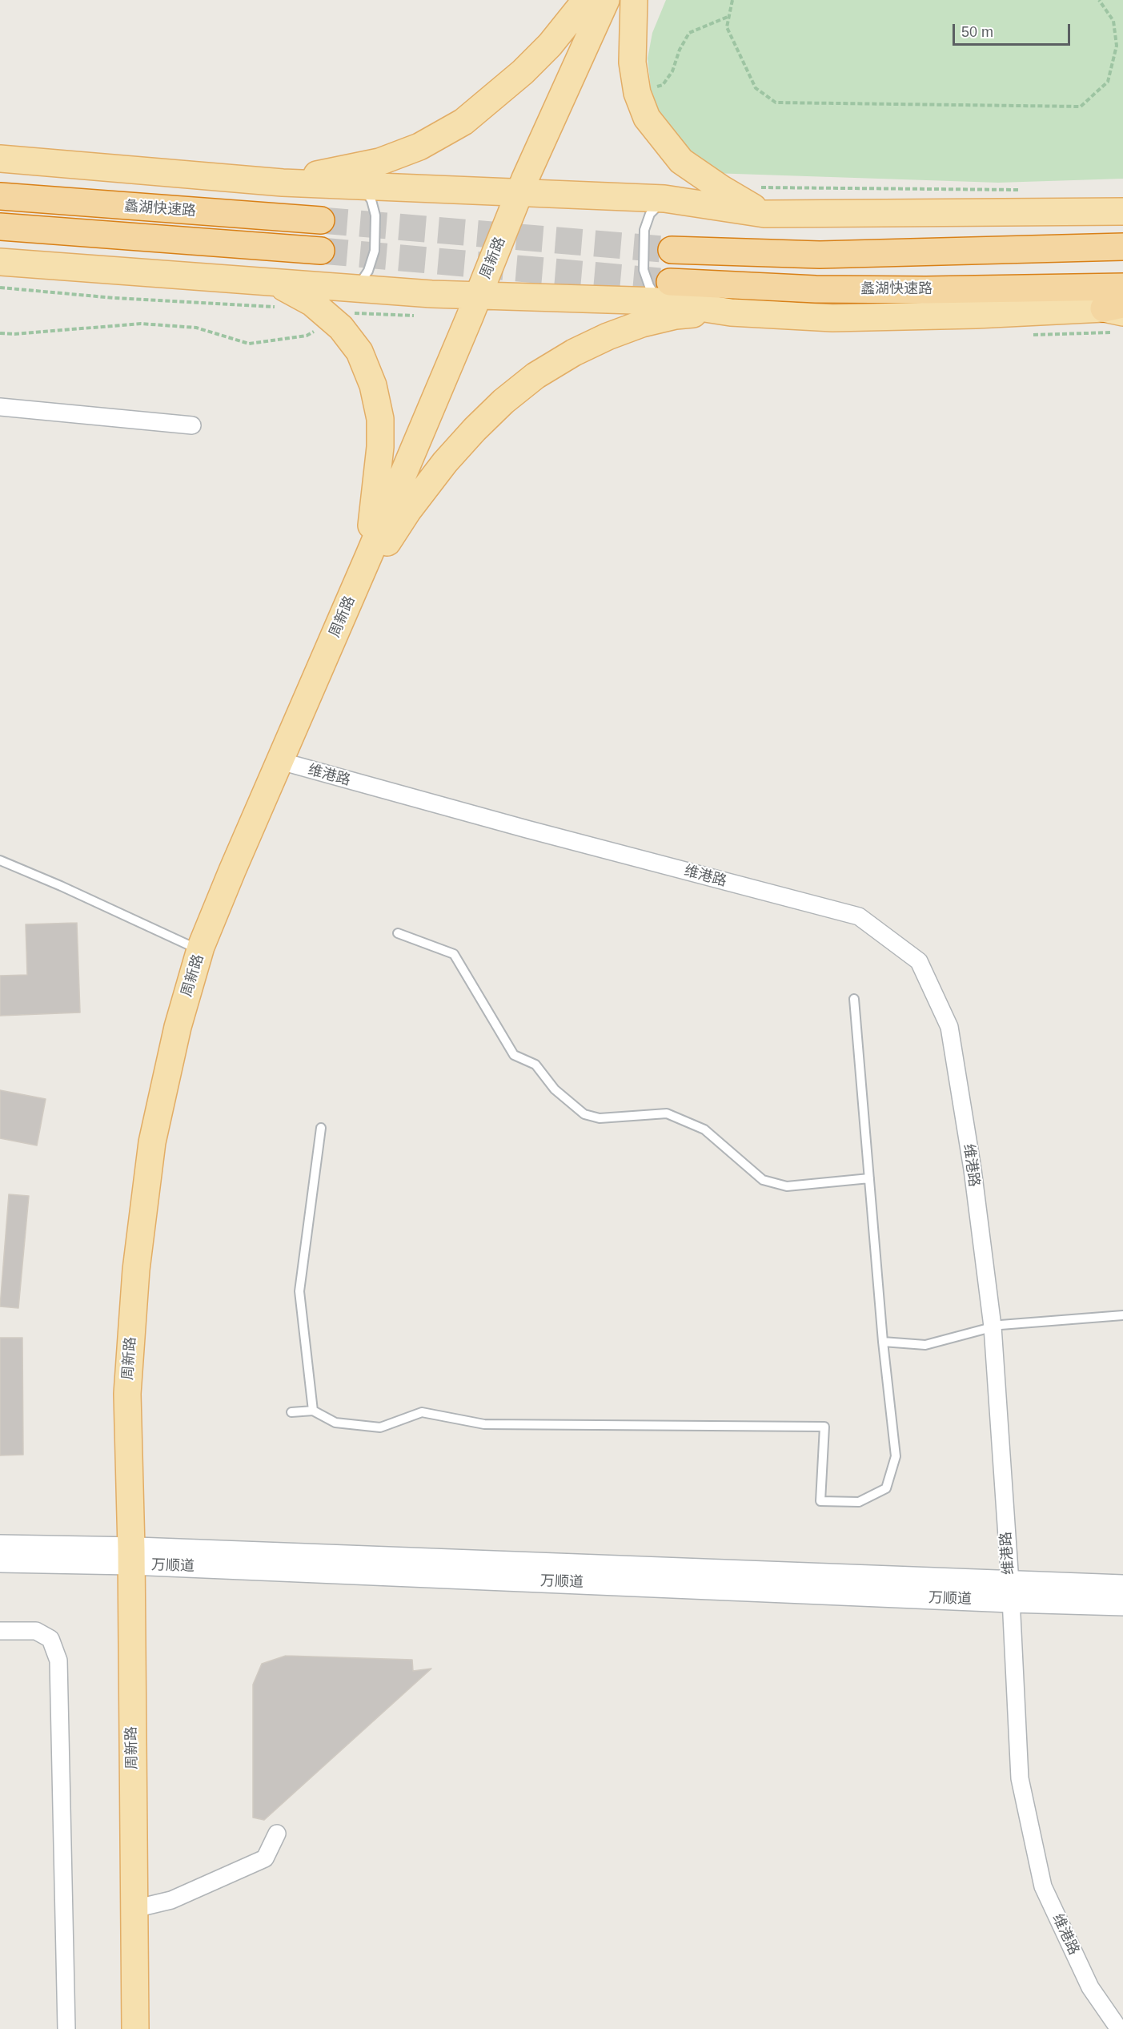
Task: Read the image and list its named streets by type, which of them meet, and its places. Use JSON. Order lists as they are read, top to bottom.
{
  "streets": {
    "highway": ["蠡湖快速路"],
    "main road": ["周新路"],
    "street": ["维港路", "万顺道"]
  },
  "crossings": [
    ["周新路", "维港路"],
    ["周新路", "万顺道"],
    ["维港路", "万顺道"]
  ],
  "scale_bar": "50 m"
}
